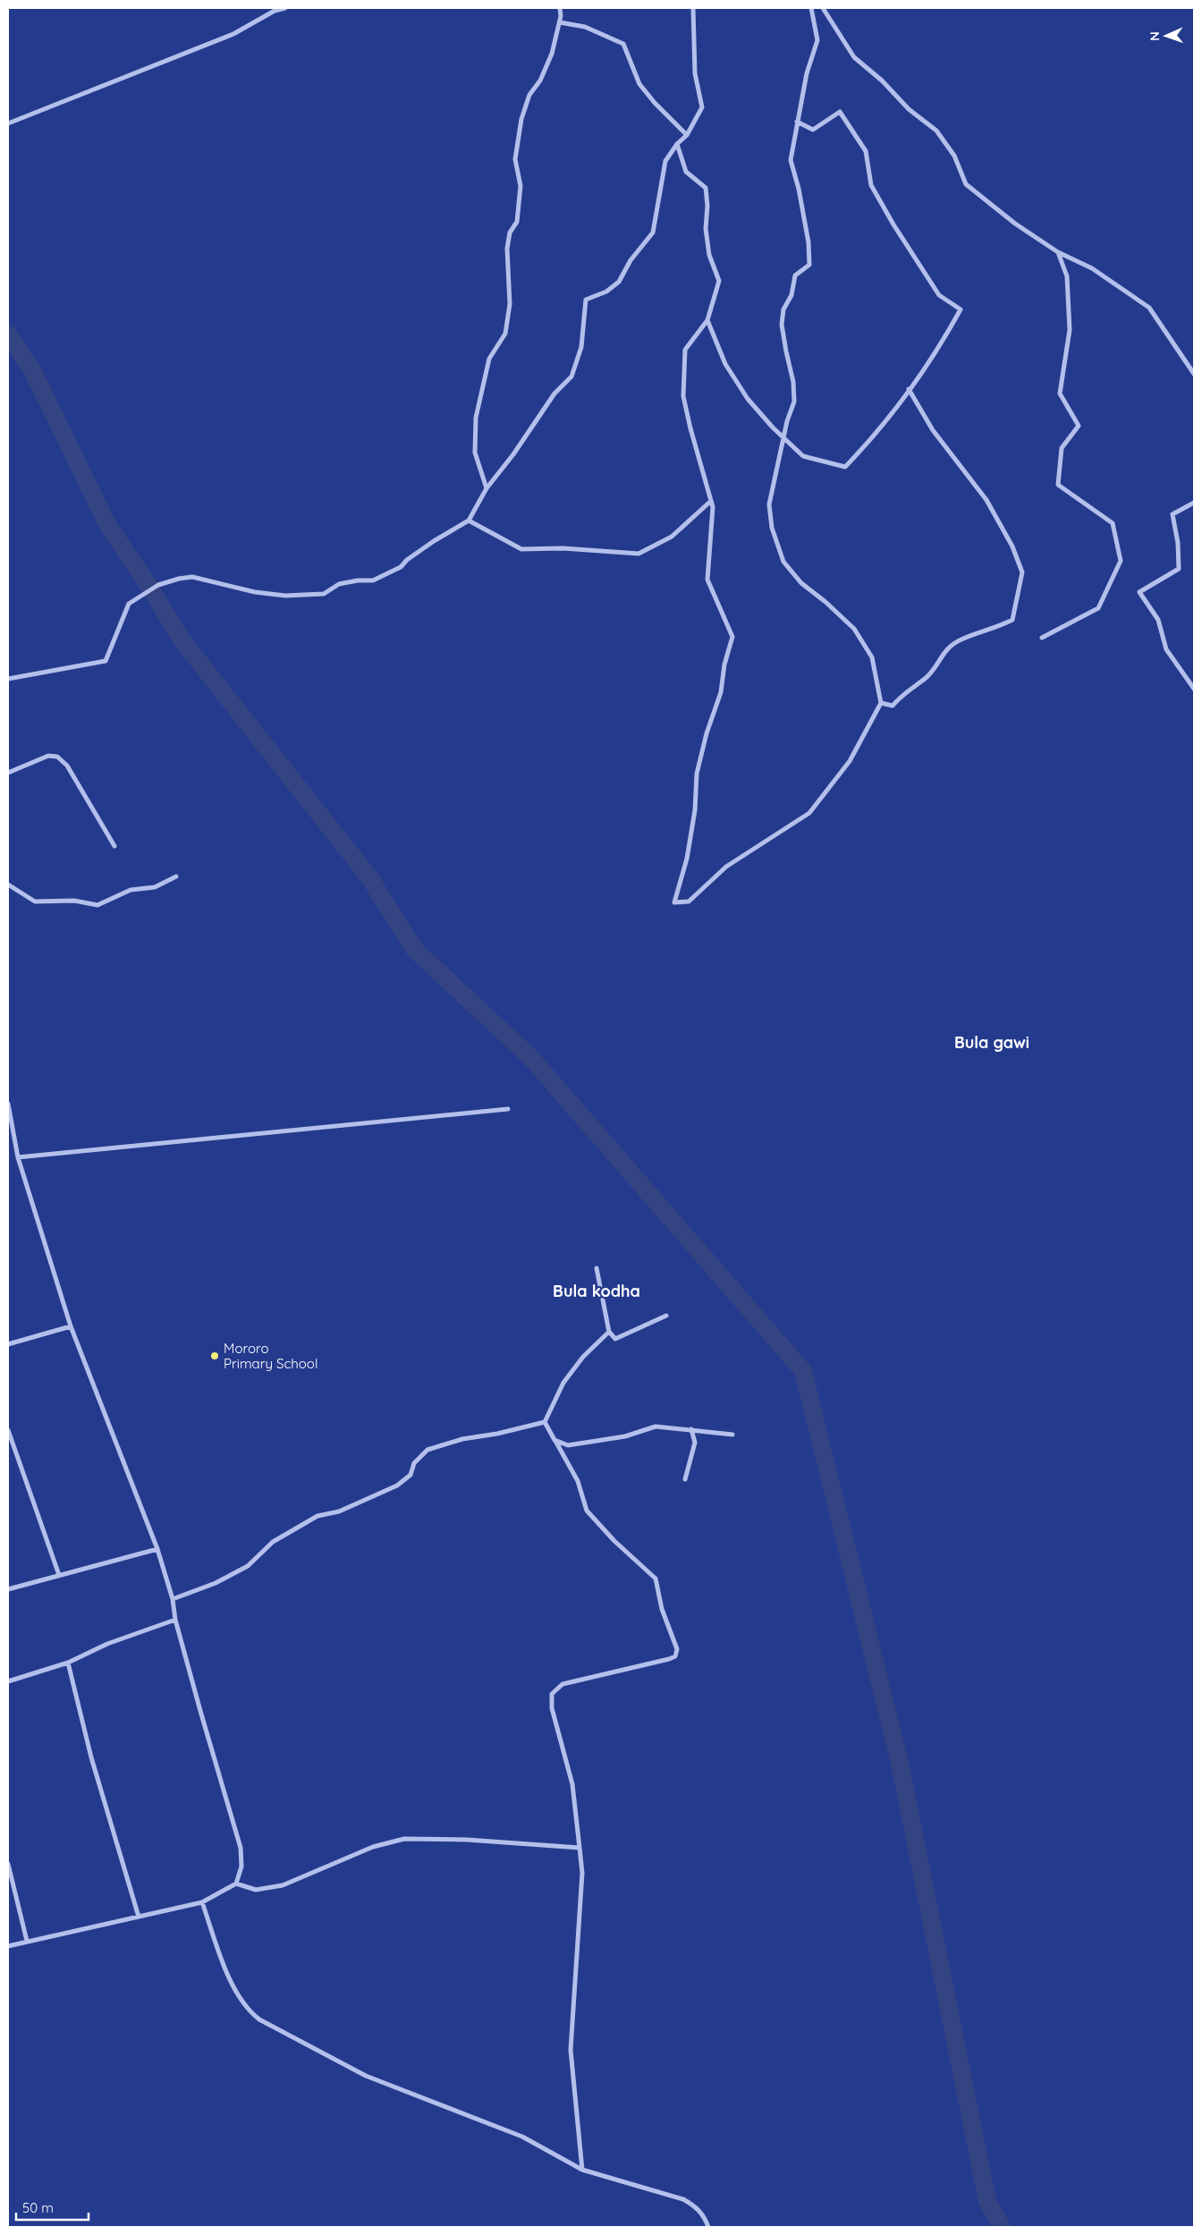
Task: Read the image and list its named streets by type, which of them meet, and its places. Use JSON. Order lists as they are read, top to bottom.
{
  "districts": ["Bula gawi", "Bula kodha"],
  "places": ["Mororo Primary School"],
  "scale_bar": "50 m",
  "north": "left"
}
